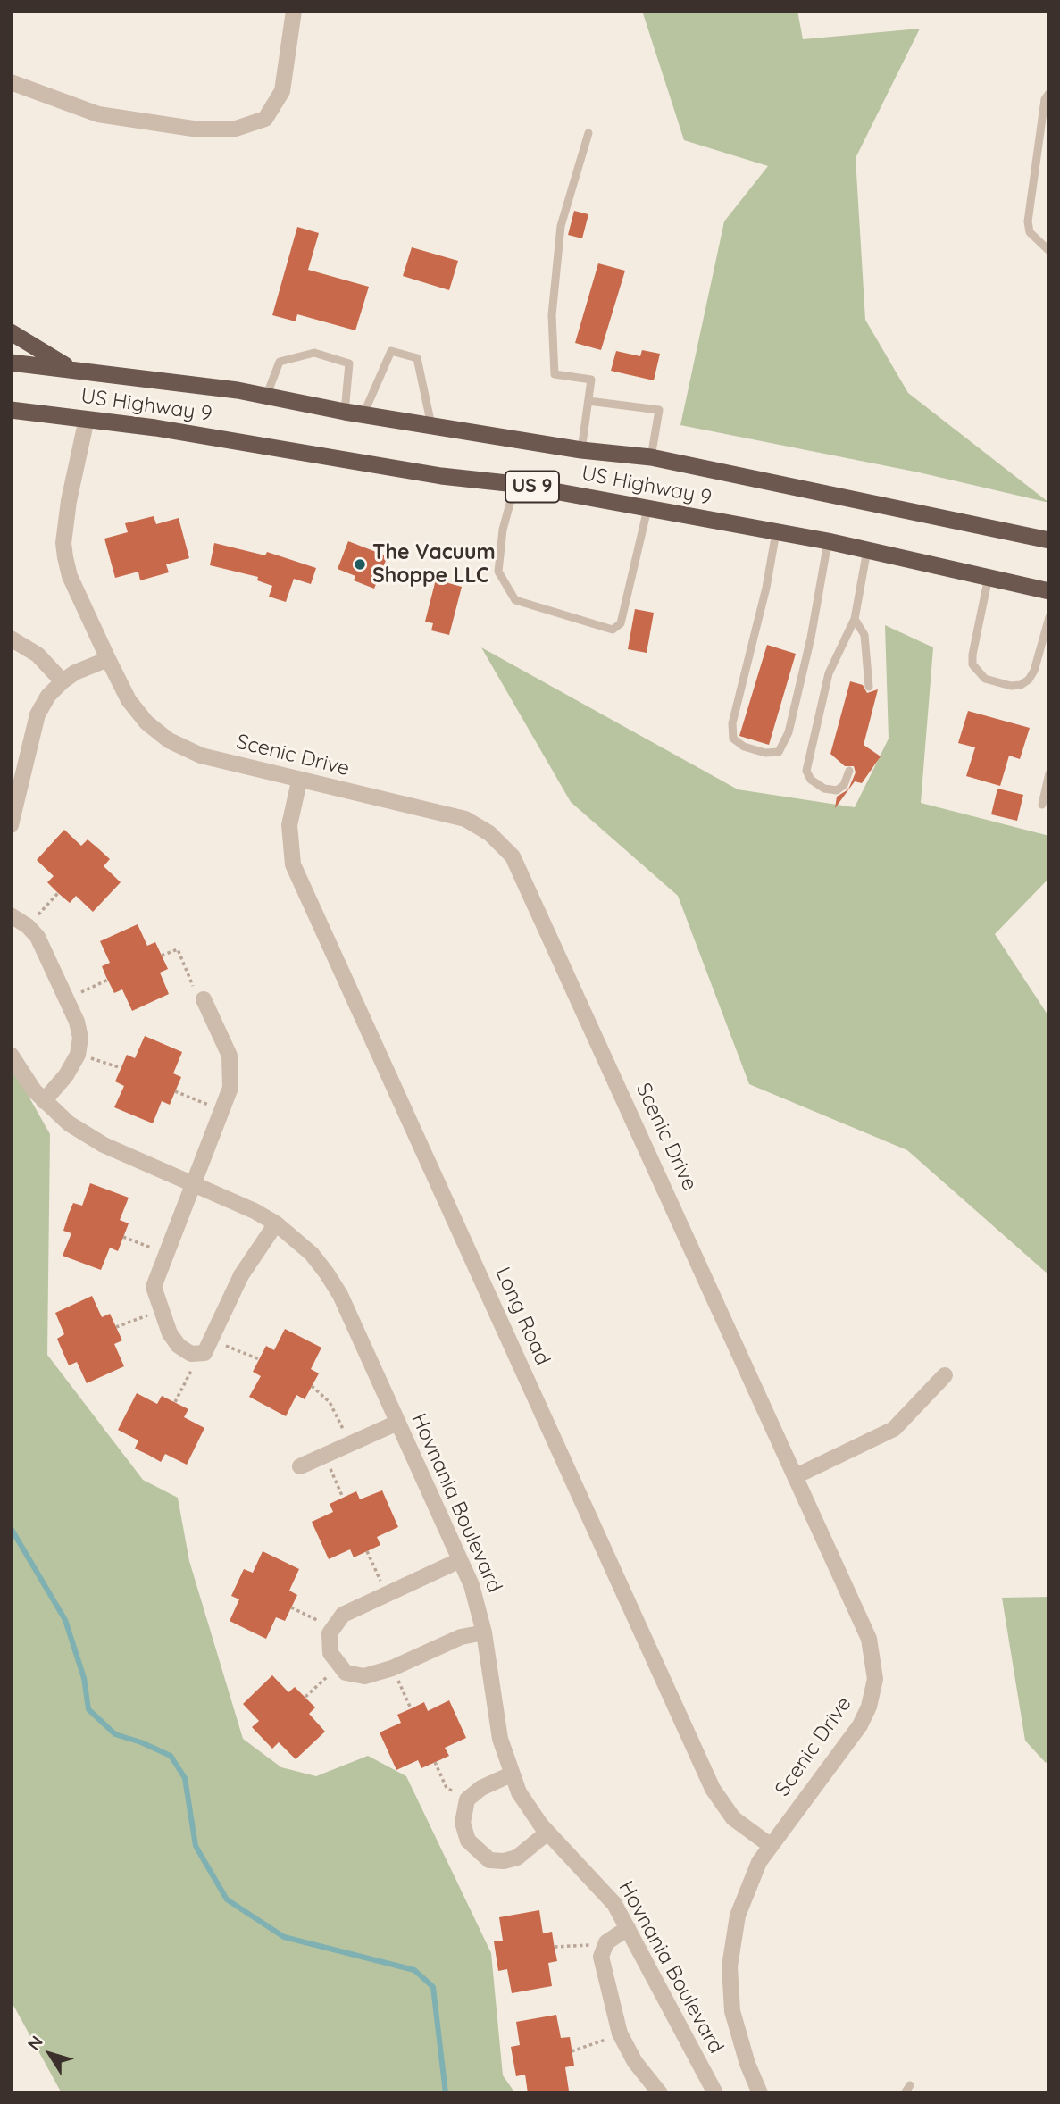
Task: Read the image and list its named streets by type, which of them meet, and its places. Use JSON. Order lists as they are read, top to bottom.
{
  "streets": {
    "highway": ["US Highway 9", "US 9"],
    "street": ["Scenic Drive", "Long Road", "Hovnania Boulevard"]
  },
  "crossings": [
    ["US Highway 9", "Scenic Drive"],
    ["Scenic Drive", "Long Road"]
  ],
  "places": ["The Vacuum Shoppe LLC"],
  "north": "top left"
}
